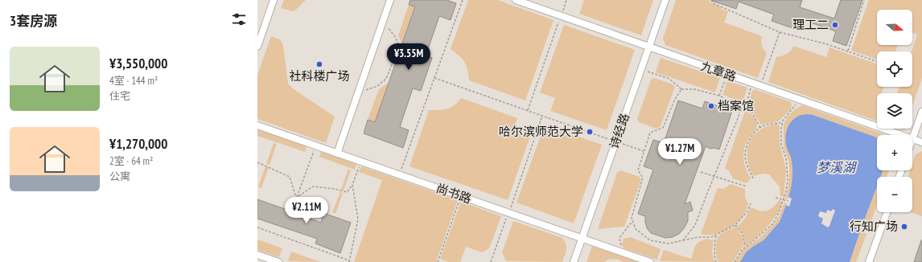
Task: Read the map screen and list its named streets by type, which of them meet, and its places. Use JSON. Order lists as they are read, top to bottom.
{
  "streets": {
    "lane": ["九章路", "诗经路", "尚书路"]
  },
  "crossings": [
    ["九章路", "诗经路"],
    ["诗经路", "尚书路"]
  ],
  "water": ["梦溪湖"],
  "places": [
    "理工二",
    "社科楼广场",
    "档案馆",
    "哈尔滨师范大学",
    "行知广场"
  ],
  "north": "right",
  "page": {
    "heading": "3套房源",
    "map_buttons": ["+", "−"],
    "list": [
      {
        "name": "¥3,550,000",
        "note": "4室 · 144 m² · 住宅"
      },
      {
        "name": "¥1,270,000",
        "note": "2室 · 64 m² · 公寓"
      }
    ],
    "price": ["¥3.55M", "¥1.27M", "¥2.11M"]
  }
}
